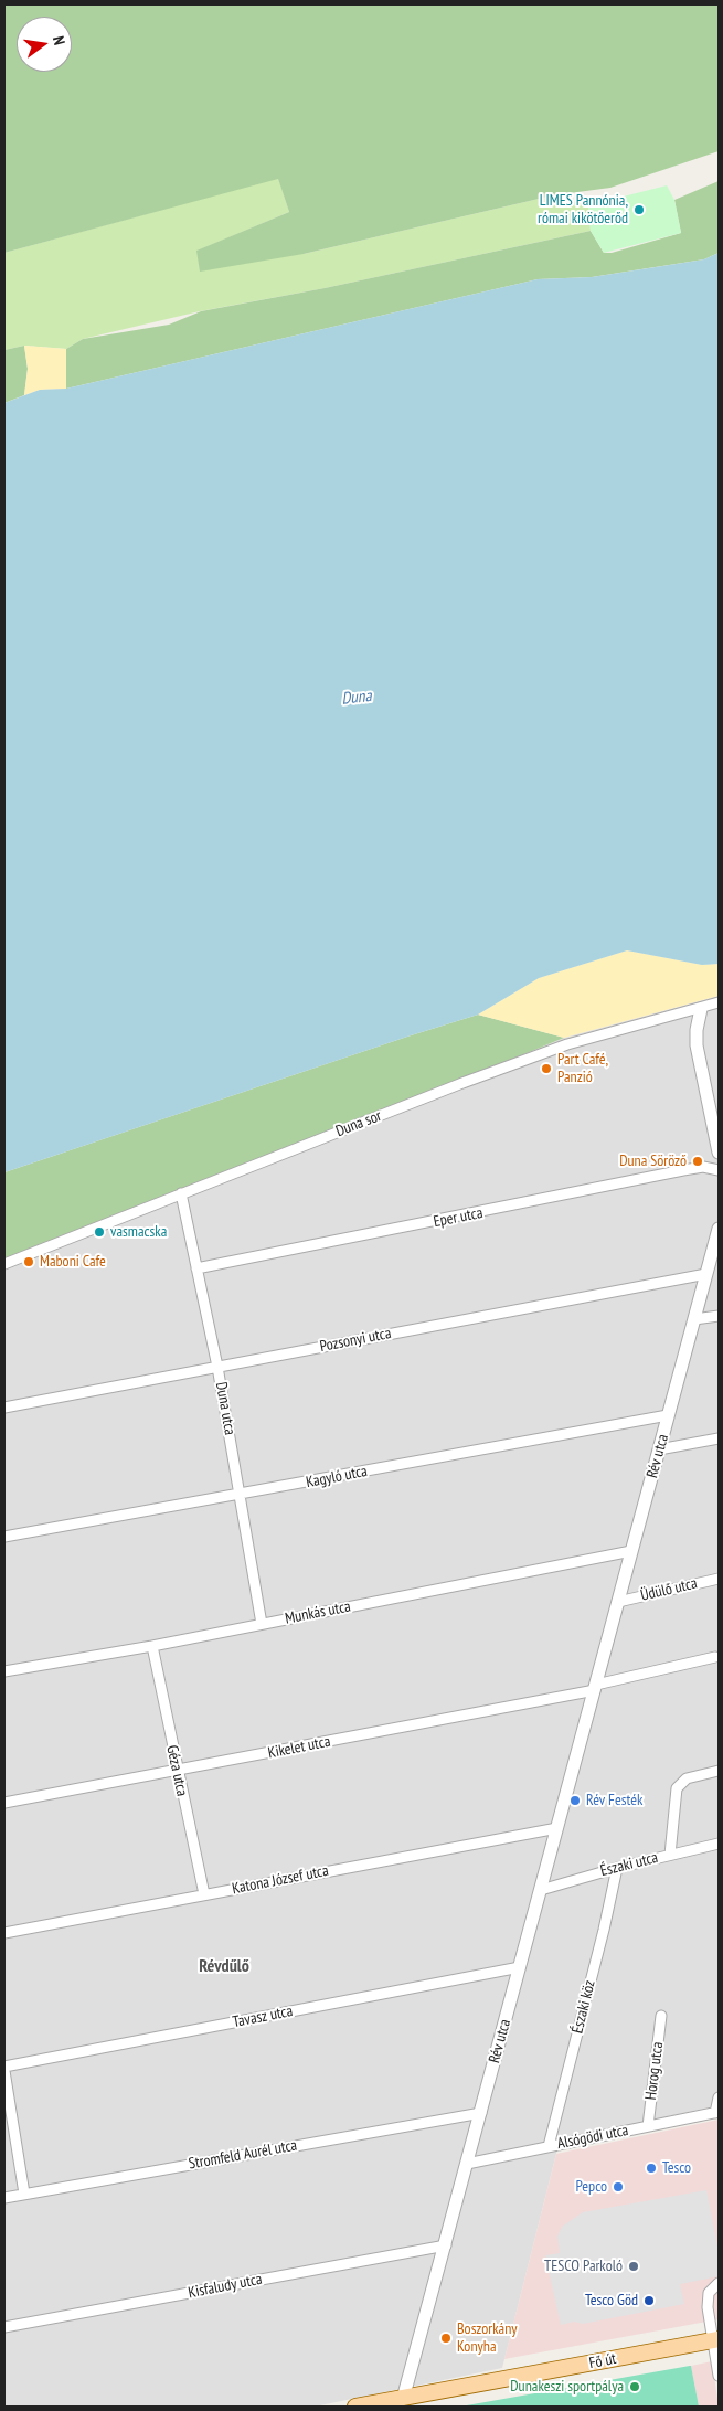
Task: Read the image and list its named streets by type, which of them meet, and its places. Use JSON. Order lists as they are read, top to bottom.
{
  "streets": {
    "main road": ["Fő út"],
    "street": [
      "Duna sor",
      "Eper utca",
      "Pozsonyi utca",
      "Duna utca",
      "Rév utca",
      "Kagyló utca",
      "Üdülő utca",
      "Munkás utca",
      "Kikelet utca",
      "Géza utca",
      "Északi utca",
      "Katona József utca",
      "Északi köz",
      "Tavasz utca",
      "Horog utca",
      "Alsógödi utca",
      "Stromfeld Aurél utca",
      "Kisfaludy utca"
    ]
  },
  "crossings": [
    ["Duna sor", "Duna utca"],
    ["Eper utca", "Duna utca"],
    ["Pozsonyi utca", "Duna utca"],
    ["Pozsonyi utca", "Rév utca"],
    ["Duna utca", "Kagyló utca"],
    ["Duna utca", "Munkás utca"],
    ["Rév utca", "Kagyló utca"],
    ["Rév utca", "Üdülő utca"],
    ["Rév utca", "Munkás utca"],
    ["Rév utca", "Kikelet utca"],
    ["Rév utca", "Északi utca"],
    ["Rév utca", "Katona József utca"],
    ["Rév utca", "Tavasz utca"],
    ["Rév utca", "Alsógödi utca"],
    ["Rév utca", "Stromfeld Aurél utca"],
    ["Rév utca", "Kisfaludy utca"],
    ["Rév utca", "Fő út"],
    ["Munkás utca", "Géza utca"],
    ["Kikelet utca", "Géza utca"],
    ["Géza utca", "Katona József utca"],
    ["Északi utca", "Északi köz"],
    ["Északi köz", "Alsógödi utca"],
    ["Horog utca", "Alsógödi utca"]
  ],
  "districts": ["Révdűlő"],
  "water": ["Duna"],
  "places": [
    "LIMES Pannónia, római kikötőerőd",
    "Part Café, Panzió",
    "Duna Söröző",
    "vasmacska",
    "Maboni Cafe",
    "Rév Festék",
    "Tesco",
    "Pepco",
    "TESCO Parkoló",
    "Tesco Göd",
    "Boszorkány Konyha",
    "Dunakeszi sportpálya"
  ],
  "north": "right"
}
